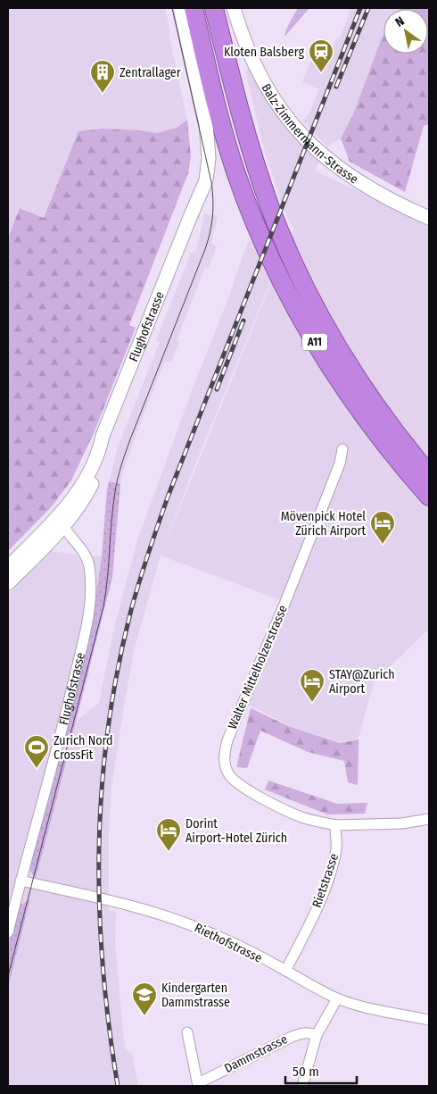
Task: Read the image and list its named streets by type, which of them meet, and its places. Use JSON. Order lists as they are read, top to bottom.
{
  "streets": {
    "highway": ["A11"],
    "main road": ["Balz-Zimmermann-Strasse", "Flughofstrasse"],
    "street": [
      "Walter Mittelholzerstrasse",
      "Rietstrasse",
      "Riethofstrasse",
      "Dammstrasse"
    ]
  },
  "crossings": [
    ["Flughofstrasse", "Riethofstrasse"],
    ["Walter Mittelholzerstrasse", "Rietstrasse"],
    ["Rietstrasse", "Riethofstrasse"]
  ],
  "places": {
    "station": ["Kloten Balsberg"],
    "building": ["Zentrallager"],
    "hotel": ["Mövenpick Hotel Zürich Airport", "STAY@Zurich Airport", "Dorint Airport-Hotel Zürich"],
    "sports": ["Zurich Nord CrossFit"],
    "school or university": ["Kindergarten Dammstrasse"]
  },
  "scale_bar": "50 m",
  "north": "top left"
}
